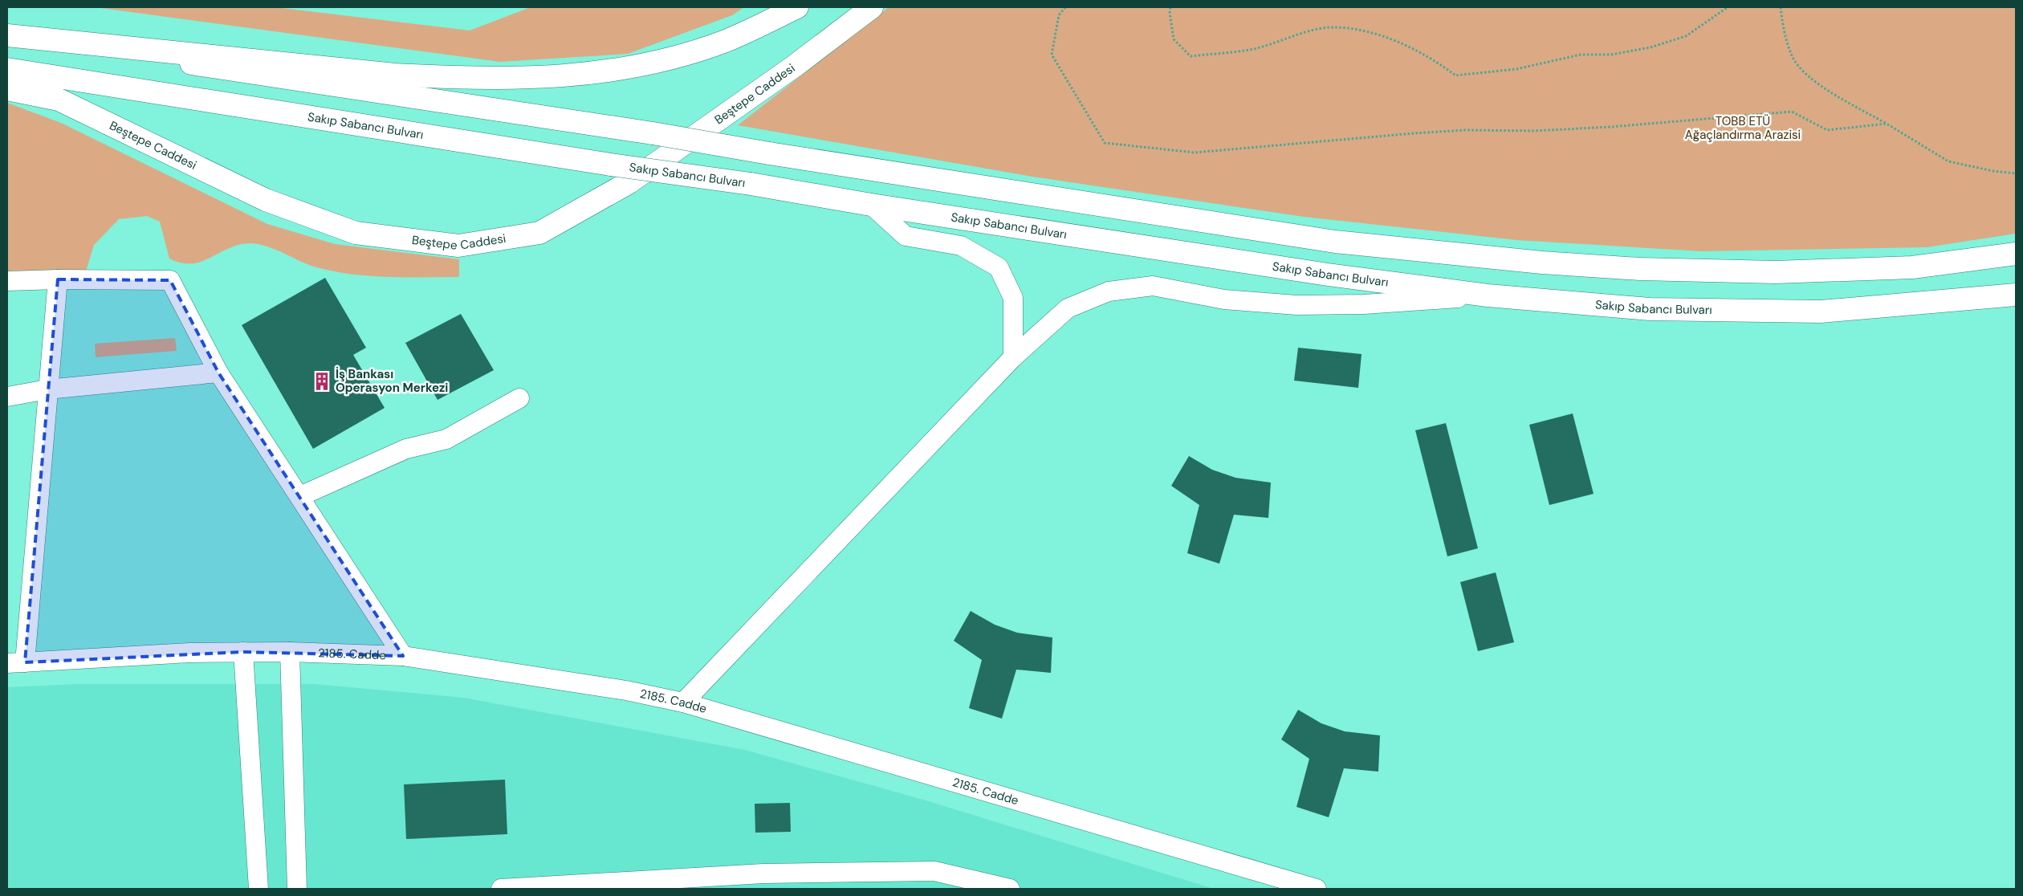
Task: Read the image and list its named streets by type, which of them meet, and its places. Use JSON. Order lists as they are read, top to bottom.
{
  "streets": {
    "main road": ["Beştepe Caddesi", "Sakıp Sabancı Bulvarı"],
    "street": ["2185. Cadde"]
  },
  "parks": ["TOBB ETÜ Ağaçlandırma Arazisi"],
  "places": {
    "building": ["İş Bankası Operasyon Merkezi"]
  }
}
